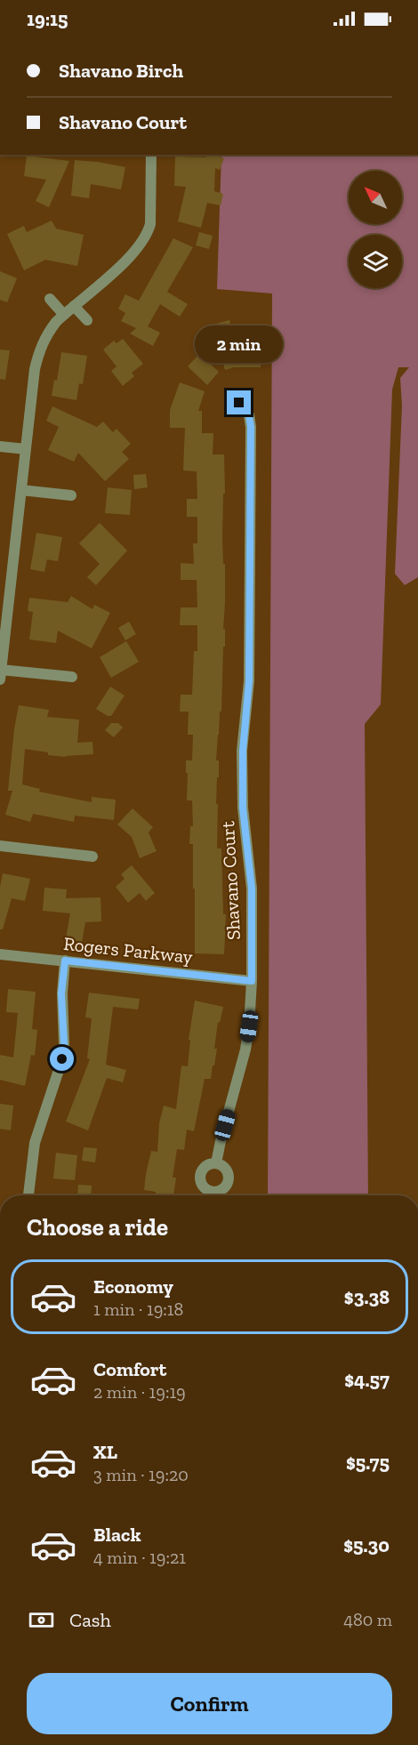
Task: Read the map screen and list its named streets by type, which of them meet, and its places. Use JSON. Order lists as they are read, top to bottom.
{
  "streets": {
    "street": ["Shavano Court", "Rogers Parkway"]
  },
  "crossings": [
    ["Shavano Court", "Rogers Parkway"]
  ],
  "north": "top left",
  "page": {
    "status": "19:15",
    "banner": ["Shavano Birch", "Shavano Court"],
    "bubble": "2 min",
    "heading": "Choose a ride",
    "list": [
      {
        "name": "Economy",
        "note": "1 min · 19:18",
        "value": "$3.38"
      },
      {
        "name": "Comfort",
        "note": "2 min · 19:19",
        "value": "$4.57"
      },
      {
        "name": "XL",
        "note": "3 min · 19:20",
        "value": "$5.75"
      },
      {
        "name": "Black",
        "note": "4 min · 19:21",
        "value": "$5.30"
      }
    ],
    "pay": ["Cash", "480 m"],
    "buttons": "Confirm"
  }
}
